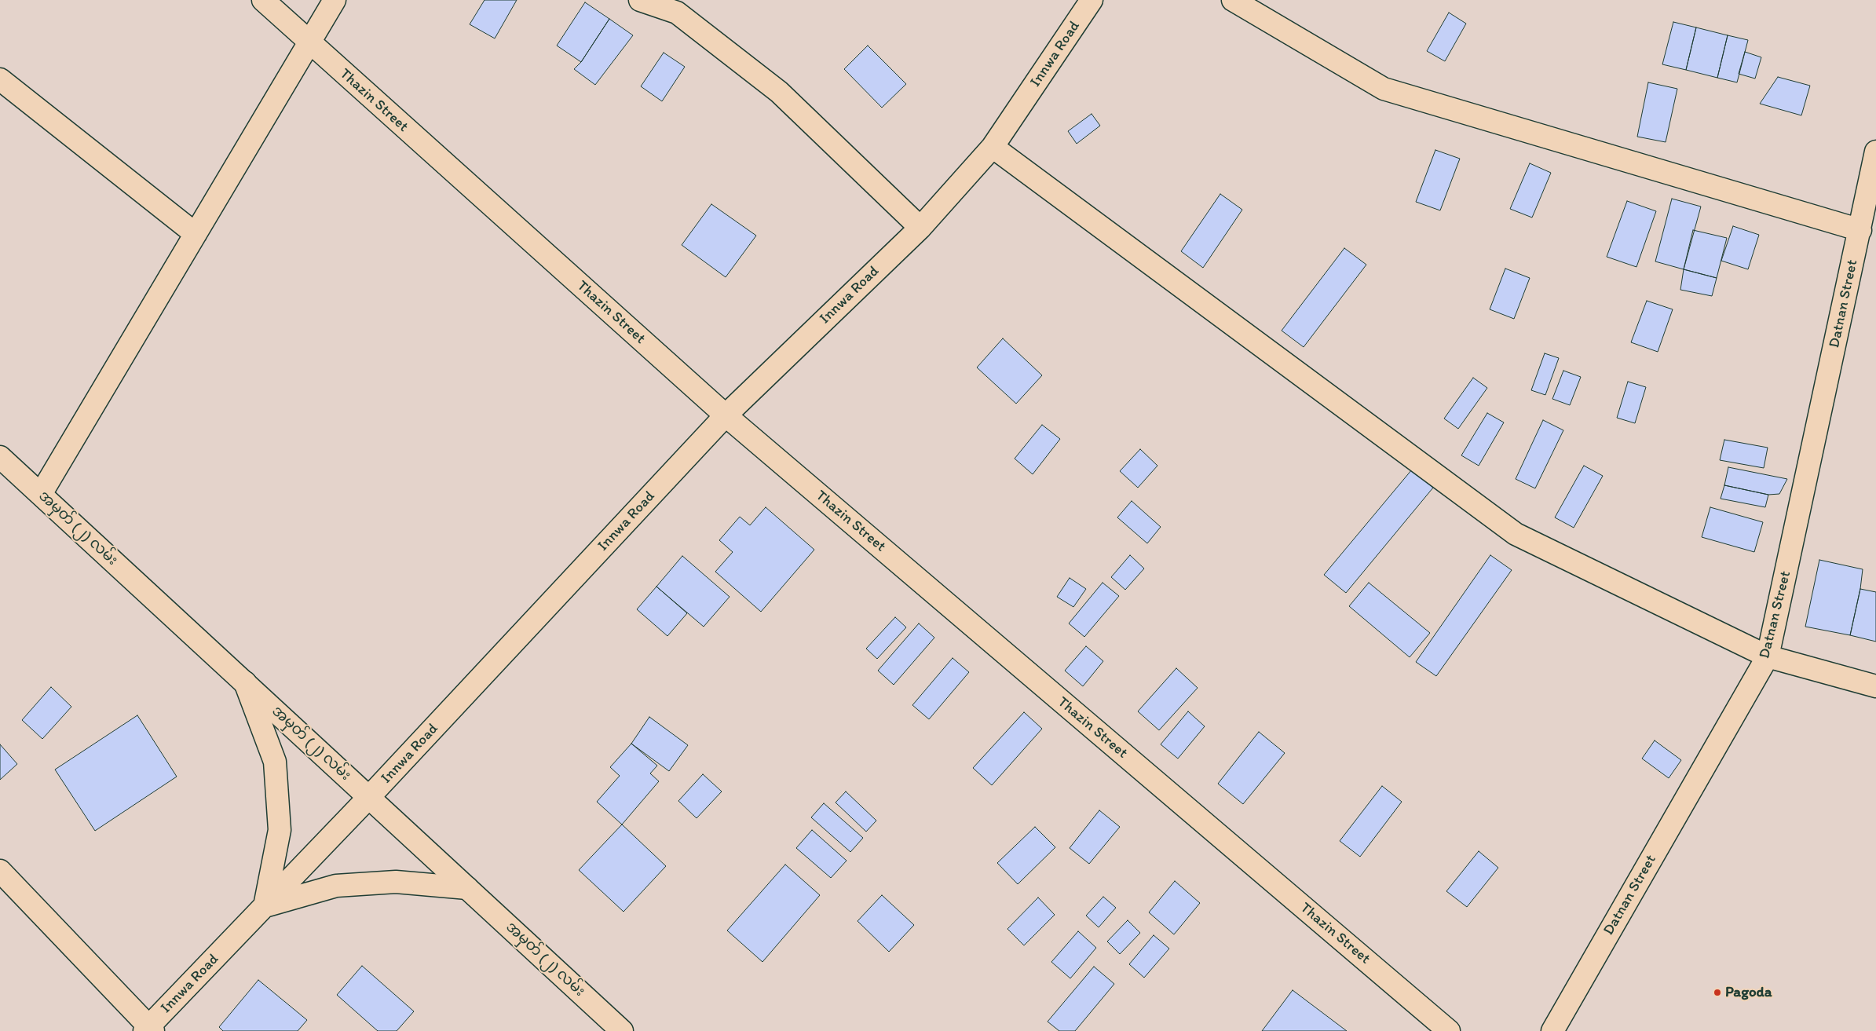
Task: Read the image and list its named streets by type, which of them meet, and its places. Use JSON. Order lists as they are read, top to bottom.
{
  "streets": {
    "street": [
      "Innwa Road",
      "Thazin Street",
      "Datnan Street",
      "အမှတ် (၂) လမ်း"
    ]
  },
  "crossings": [
    ["Innwa Road", "Thazin Street"],
    ["Innwa Road", "အမှတ် (၂) လမ်း"]
  ],
  "places": ["Pagoda"]
}
